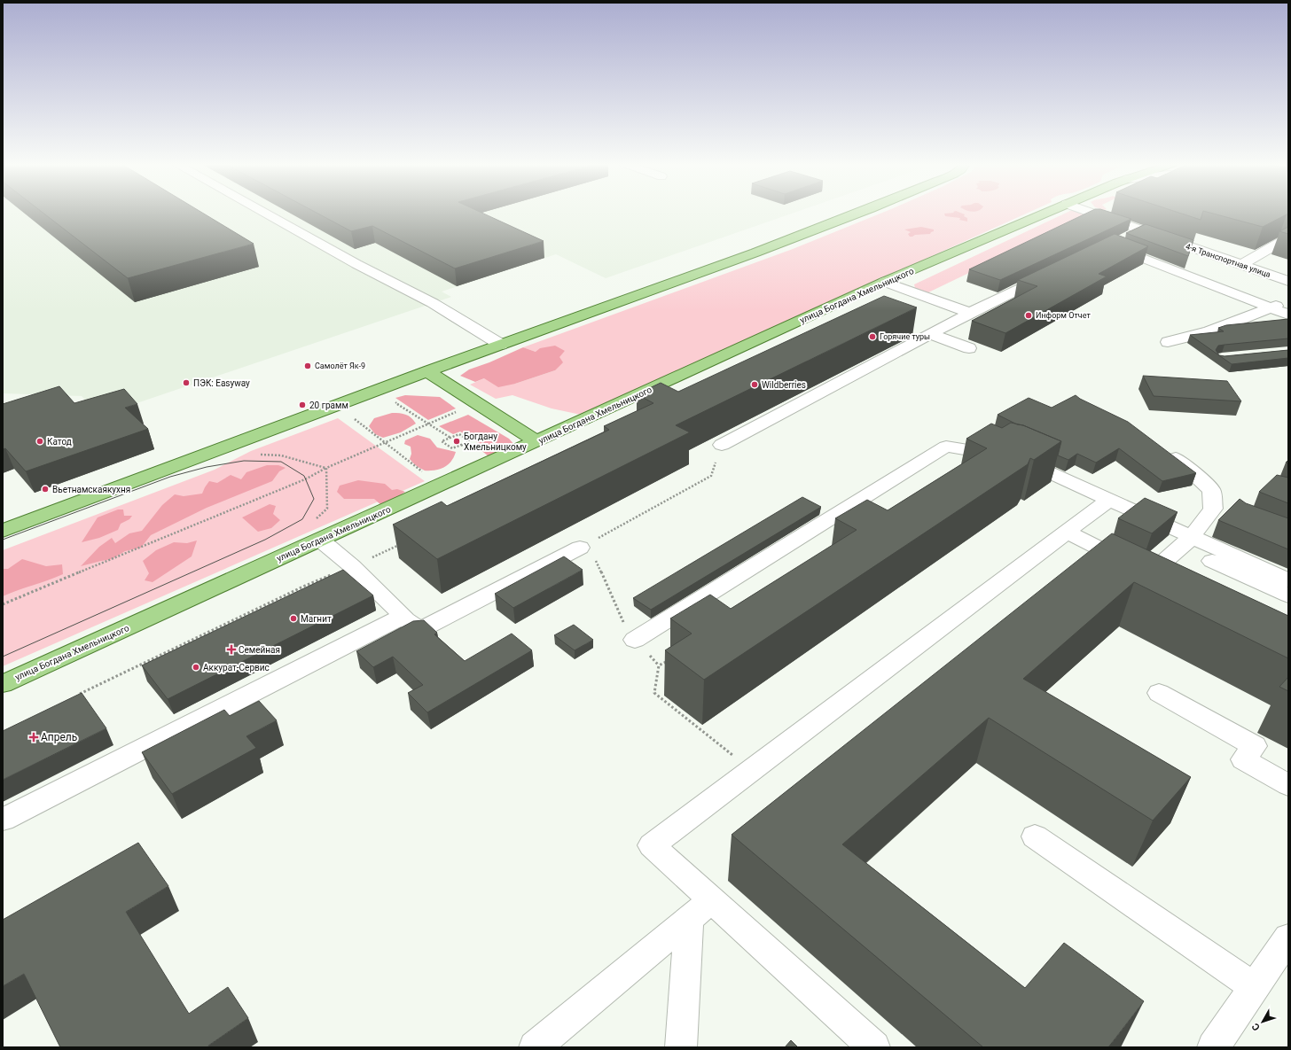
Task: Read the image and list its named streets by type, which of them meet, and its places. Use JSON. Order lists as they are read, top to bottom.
{
  "streets": {
    "main road": ["улица Богдана Хмельницкого"],
    "street": ["4-я Транспортная улица"]
  },
  "places": {
    "other": [
      "Информ Отчет",
      "Горячие туры",
      "Самолёт Як-9",
      "ПЭК: Easyway",
      "Wildberries",
      "20 грамм",
      "Катод",
      "Богдану Хмельницкому",
      "Вьетнамскаякухня",
      "Магнит",
      "Аккурат-Сервис"
    ],
    "health": ["Семейная", "Апрель"]
  },
  "north": "bottom left"
}
